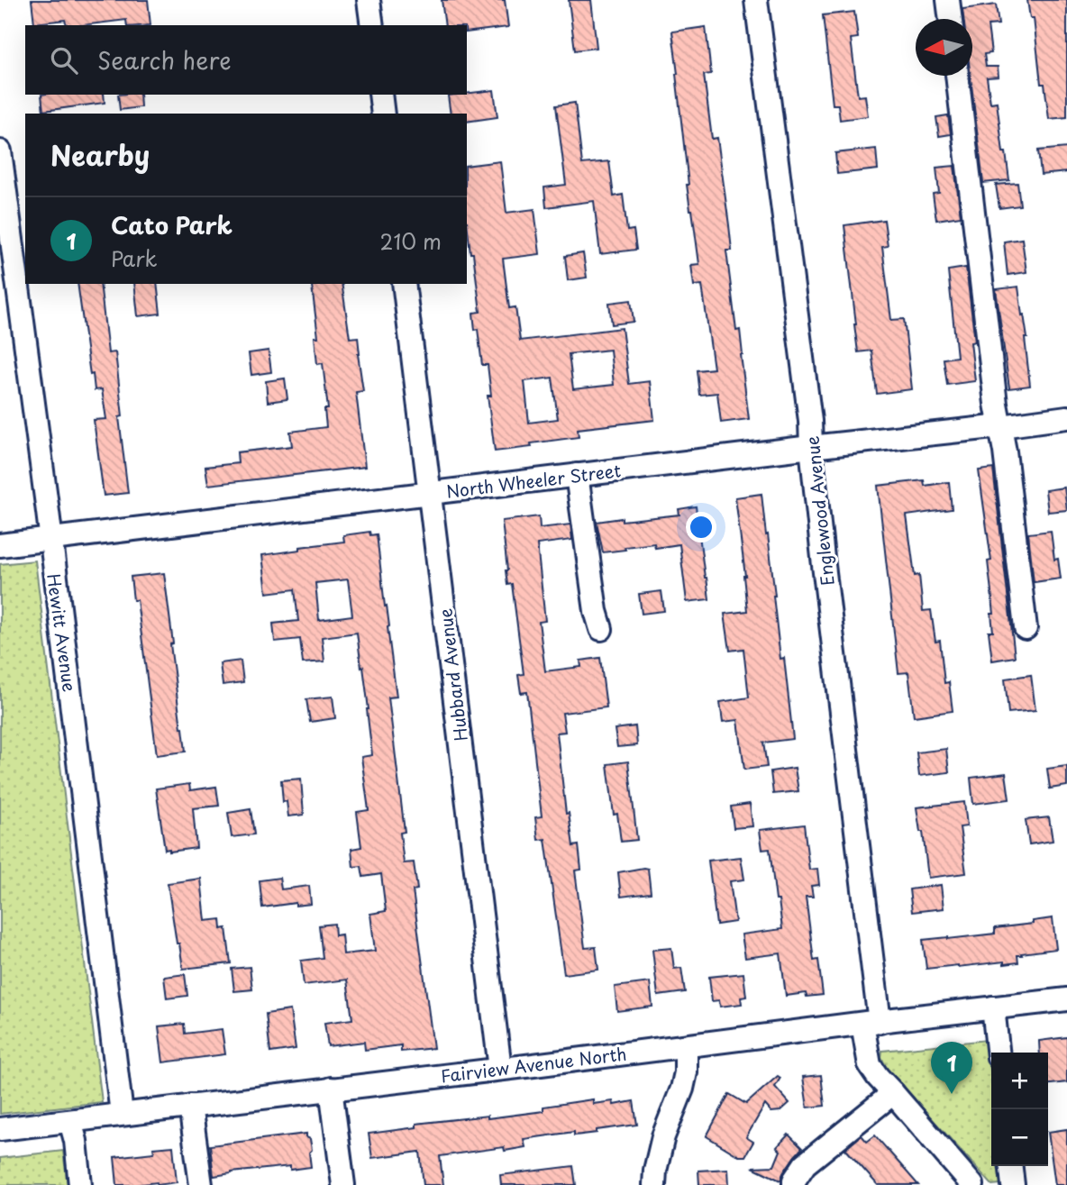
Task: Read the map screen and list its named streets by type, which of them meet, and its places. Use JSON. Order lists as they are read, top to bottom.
{
  "streets": {
    "street": [
      "North Wheeler Street",
      "Englewood Avenue",
      "Hewitt Avenue",
      "Hubbard Avenue",
      "Fairview Avenue North"
    ]
  },
  "crossings": [
    ["North Wheeler Street", "Englewood Avenue"],
    ["North Wheeler Street", "Hewitt Avenue"],
    ["North Wheeler Street", "Hubbard Avenue"],
    ["Englewood Avenue", "Fairview Avenue North"],
    ["Hewitt Avenue", "Fairview Avenue North"],
    ["Hubbard Avenue", "Fairview Avenue North"]
  ],
  "north": "left",
  "page": {
    "search": "Search here",
    "heading": "Nearby",
    "list": [
      {
        "mark": "1",
        "name": "Cato Park",
        "note": "Park",
        "value": "210 m"
      }
    ],
    "pins": "1",
    "map_buttons": ["+", "−"]
  }
}
